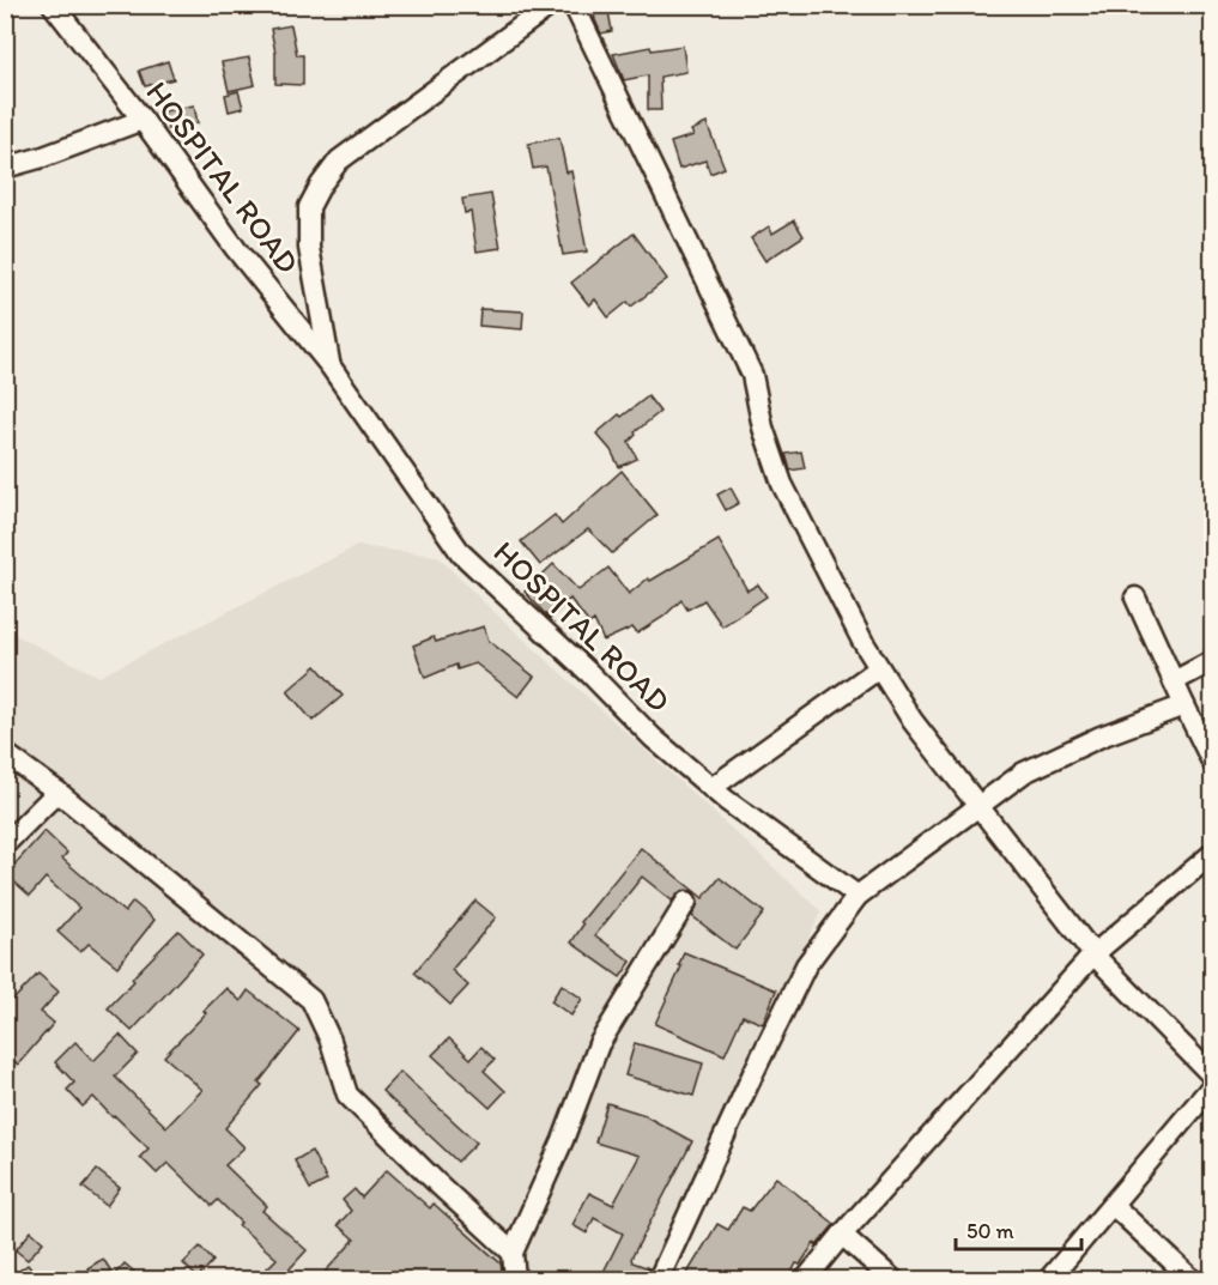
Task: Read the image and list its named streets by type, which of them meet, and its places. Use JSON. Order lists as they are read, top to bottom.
{
  "streets": {
    "street": ["HOSPITAL ROAD"]
  },
  "scale_bar": "50 m"
}
